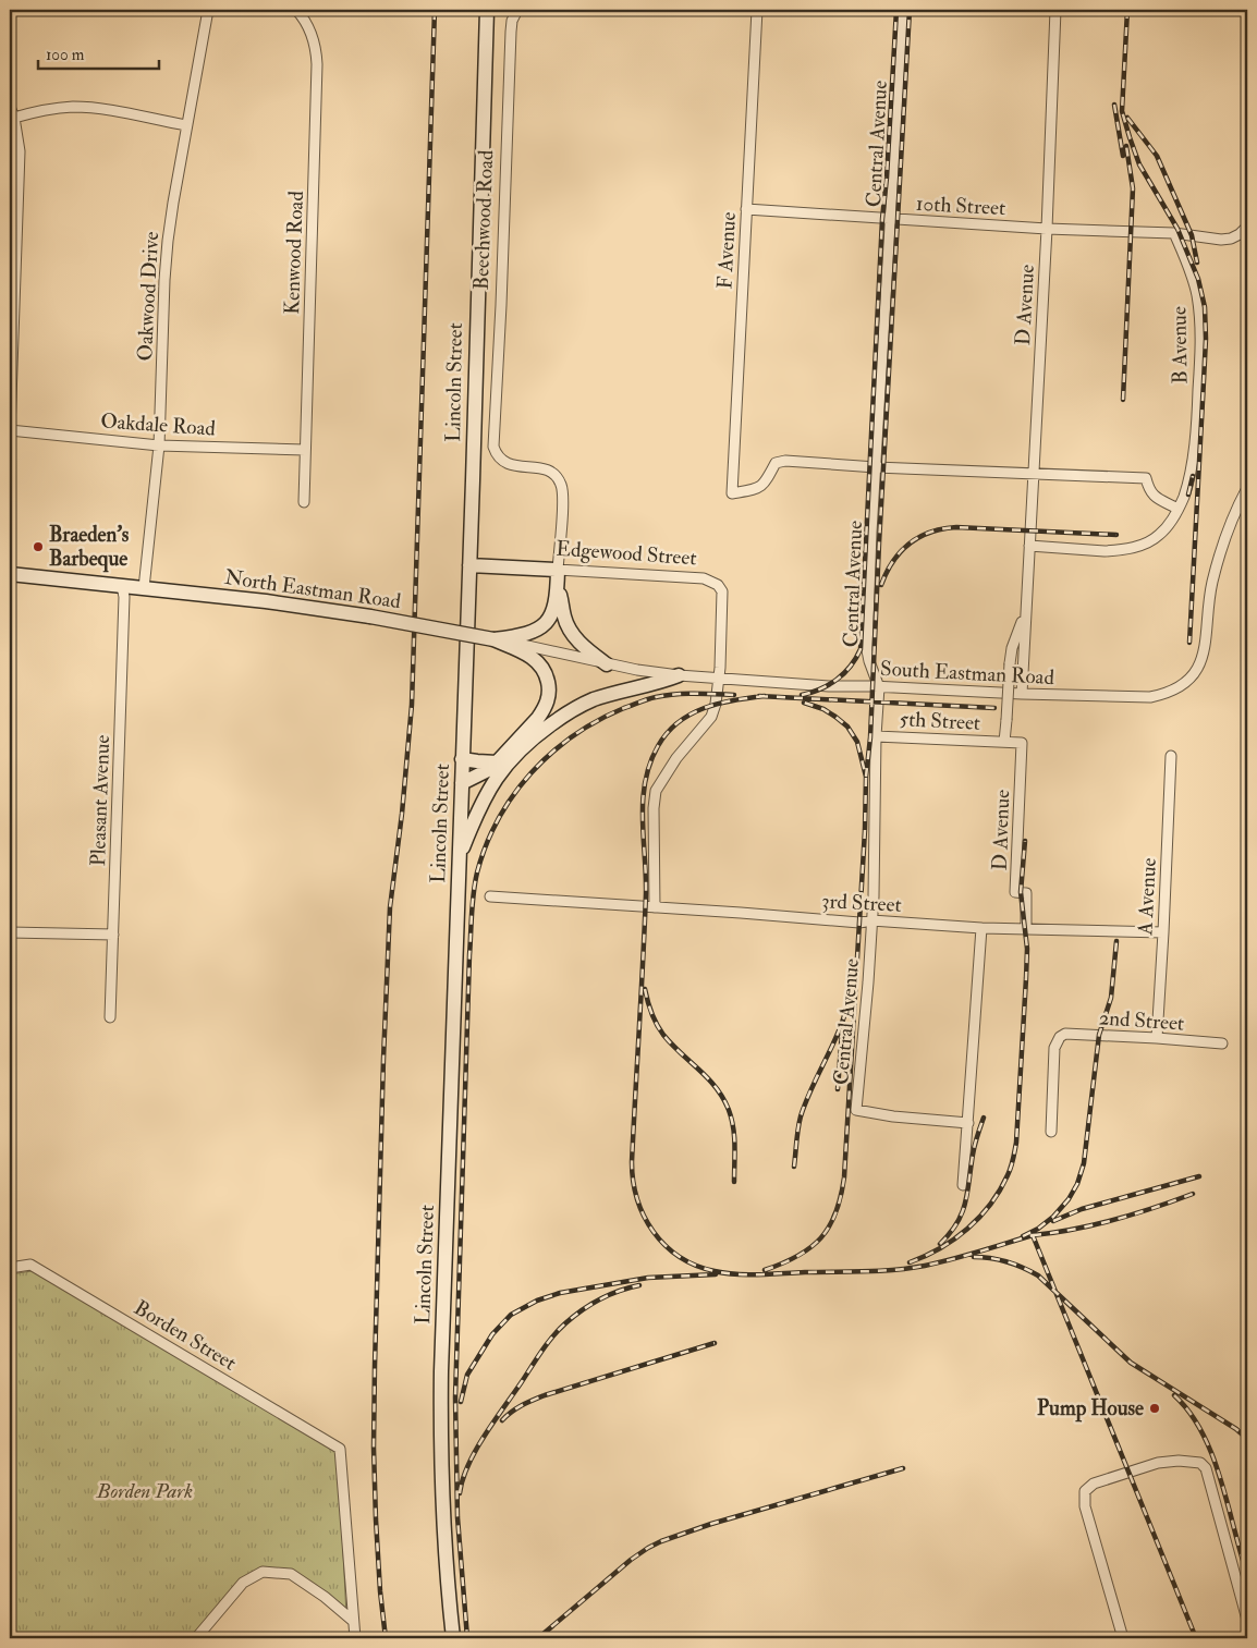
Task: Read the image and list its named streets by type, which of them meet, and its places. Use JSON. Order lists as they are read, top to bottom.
{
  "streets": {
    "main road": ["Lincoln Street", "Edgewood Street", "North Eastman Road"],
    "street": [
      "Central Avenue",
      "10th Street",
      "Beechwood Road",
      "F Avenue",
      "Kenwood Road",
      "Oakwood Drive",
      "D Avenue",
      "B Avenue",
      "Oakdale Road",
      "South Eastman Road",
      "5th Street",
      "Pleasant Avenue",
      "A Avenue",
      "3rd Street",
      "2nd Street",
      "Borden Street"
    ]
  },
  "crossings": [
    ["Central Avenue", "10th Street"],
    ["Central Avenue", "F Avenue"],
    ["Central Avenue", "South Eastman Road"],
    ["Central Avenue", "5th Street"],
    ["Central Avenue", "3rd Street"],
    ["10th Street", "F Avenue"],
    ["10th Street", "D Avenue"],
    ["10th Street", "B Avenue"],
    ["Beechwood Road", "Edgewood Street"],
    ["Kenwood Road", "Oakdale Road"],
    ["Oakwood Drive", "Oakdale Road"],
    ["Oakwood Drive", "North Eastman Road"],
    ["D Avenue", "B Avenue"],
    ["D Avenue", "South Eastman Road"],
    ["D Avenue", "5th Street"],
    ["Lincoln Street", "Edgewood Street"],
    ["Edgewood Street", "South Eastman Road"],
    ["Edgewood Street", "3rd Street"],
    ["North Eastman Road", "South Eastman Road"],
    ["North Eastman Road", "Pleasant Avenue"],
    ["A Avenue", "2nd Street"]
  ],
  "parks": ["Borden Park"],
  "places": ["Braeden's Barbeque", "Pump House"],
  "scale_bar": "100 m"
}
